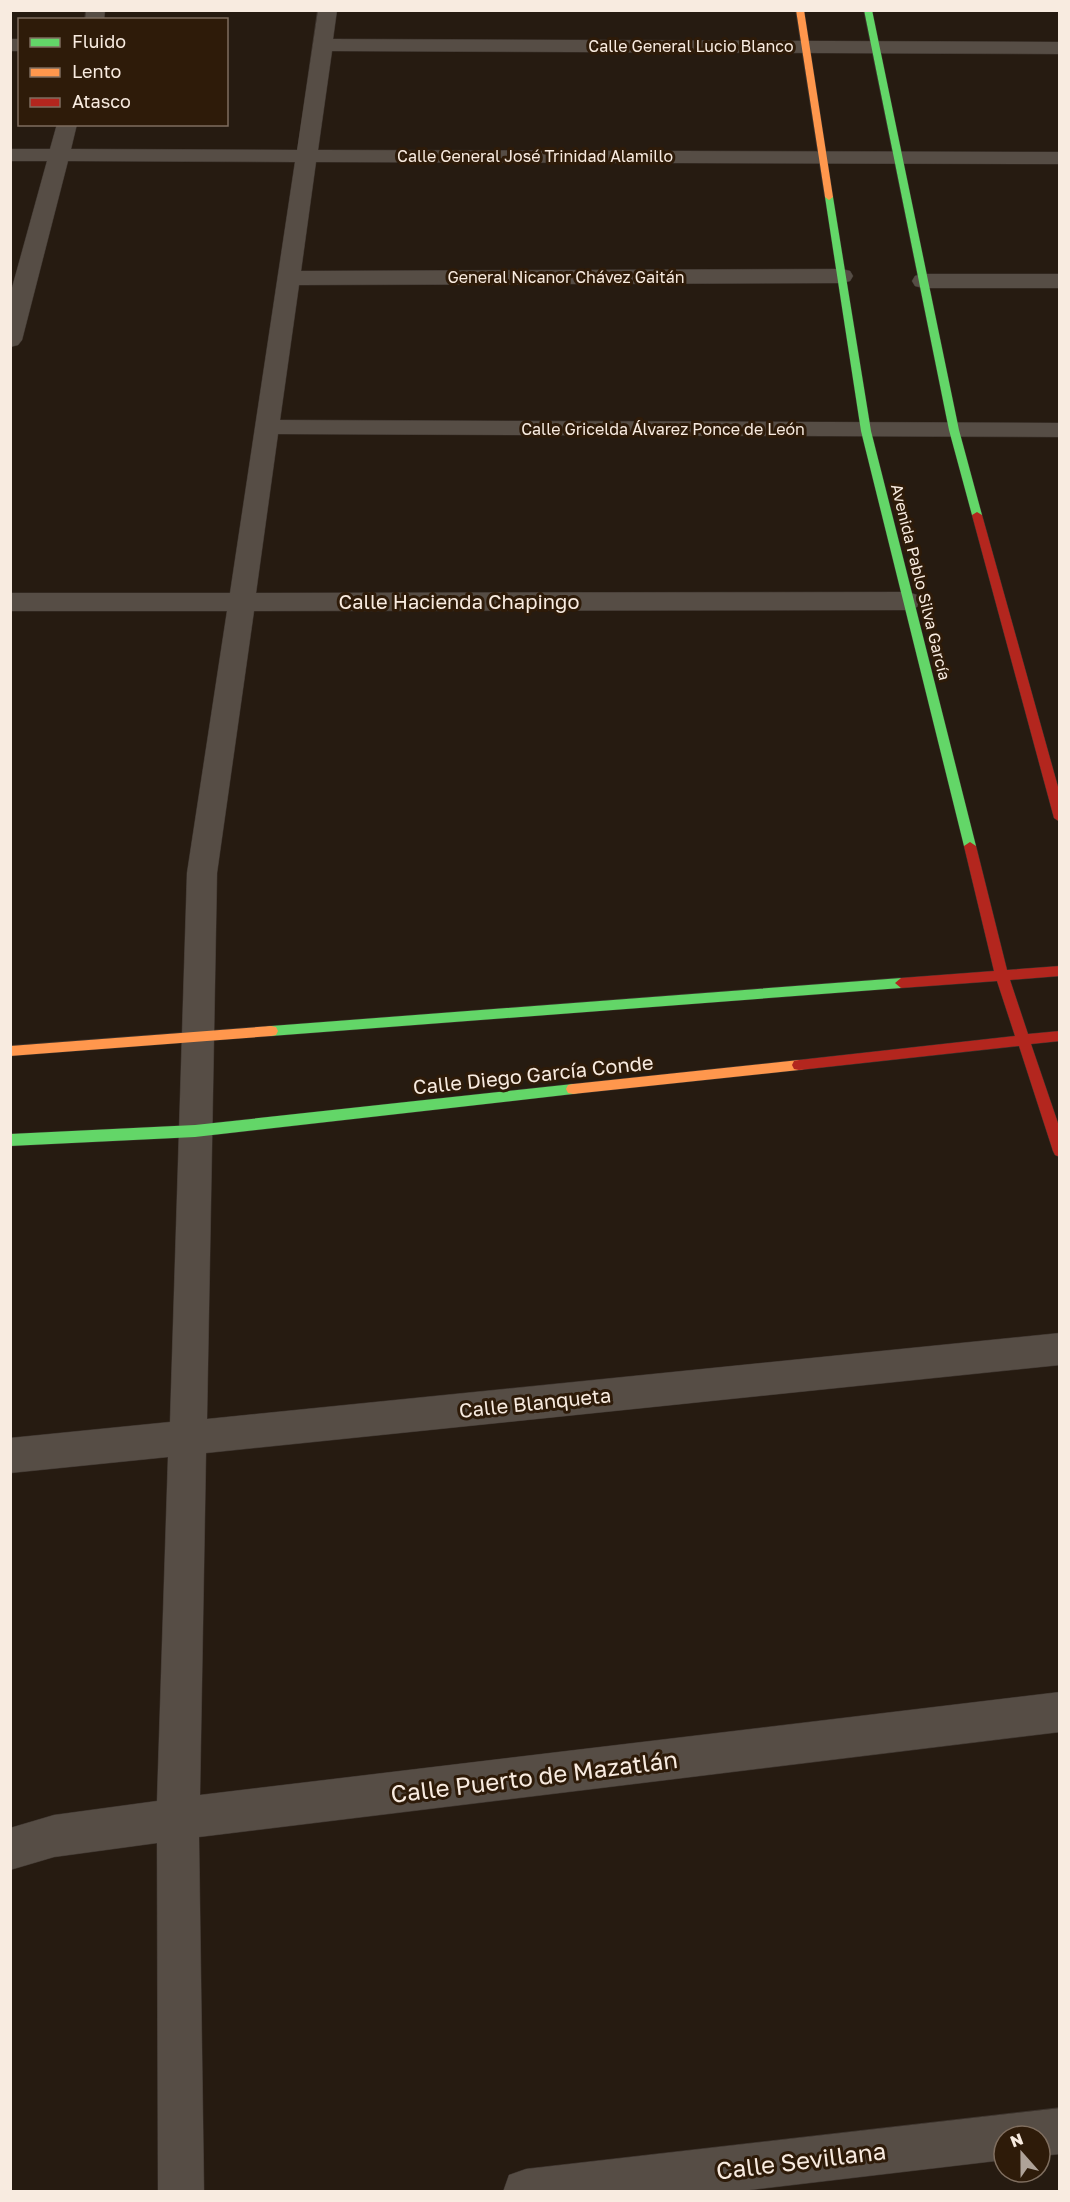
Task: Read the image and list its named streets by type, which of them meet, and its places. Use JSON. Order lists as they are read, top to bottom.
{
  "streets": {
    "main road": ["Avenida Pablo Silva García", "Calle Diego García Conde"],
    "street": [
      "Calle General Lucio Blanco",
      "Calle General José Trinidad Alamillo",
      "General Nicanor Chávez Gaitán",
      "Calle Gricelda Álvarez Ponce de León",
      "Calle Hacienda Chapingo",
      "Calle Blanqueta",
      "Calle Puerto de Mazatlán",
      "Calle Sevillana"
    ]
  },
  "crossings": [
    ["Calle General Lucio Blanco", "Avenida Pablo Silva García"],
    ["Calle General José Trinidad Alamillo", "Avenida Pablo Silva García"],
    ["General Nicanor Chávez Gaitán", "Avenida Pablo Silva García"],
    ["Calle Gricelda Álvarez Ponce de León", "Avenida Pablo Silva García"],
    ["Avenida Pablo Silva García", "Calle Hacienda Chapingo"],
    ["Avenida Pablo Silva García", "Calle Diego García Conde"]
  ],
  "legend": ["Fluido", "Lento", "Atasco"],
  "north": "top"
}
